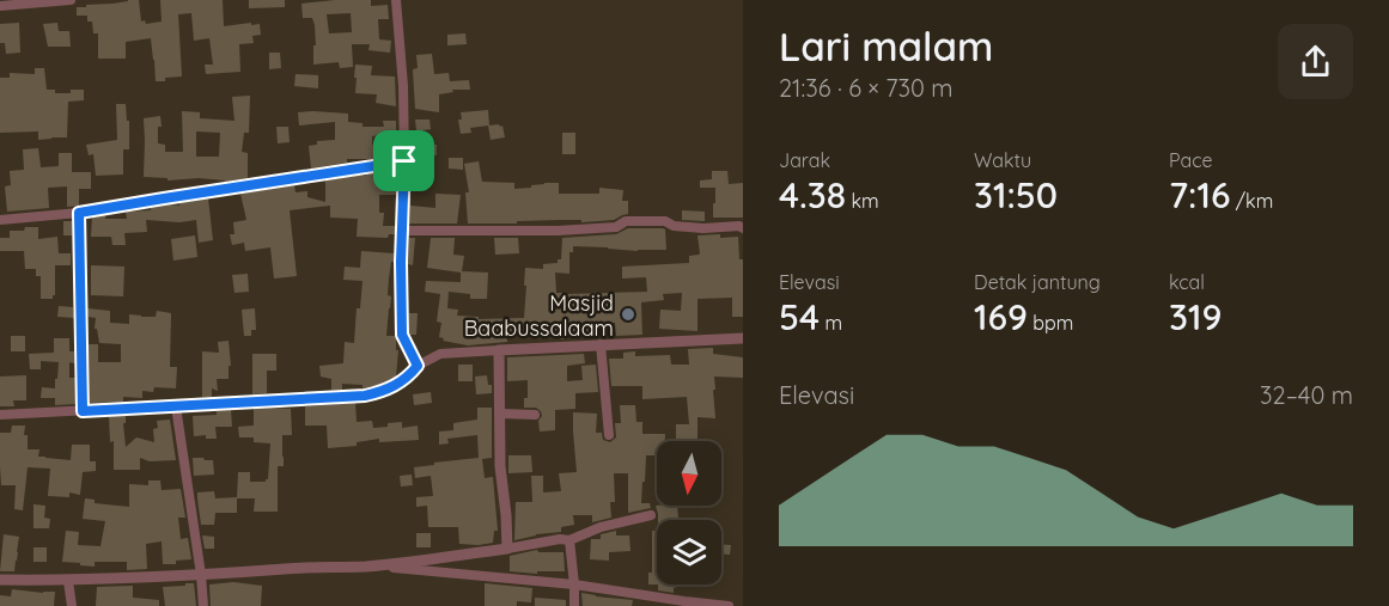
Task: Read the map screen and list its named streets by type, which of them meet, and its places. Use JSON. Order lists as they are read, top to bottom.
{
  "places": ["Masjid Baabussalaam"],
  "north": "bottom",
  "page": {
    "heading": ["Lari malam", "21:36 · 6 × 730 m"],
    "stats": [
      ["Jarak", "4.38 km"],
      ["Waktu", "31:50"],
      ["Pace", "7:16 /km"],
      ["Elevasi", "54 m"],
      ["Detak jantung", "169 bpm"],
      ["kcal", "319"]
    ],
    "chart": ["Elevasi", "32–40 m"]
  }
}
